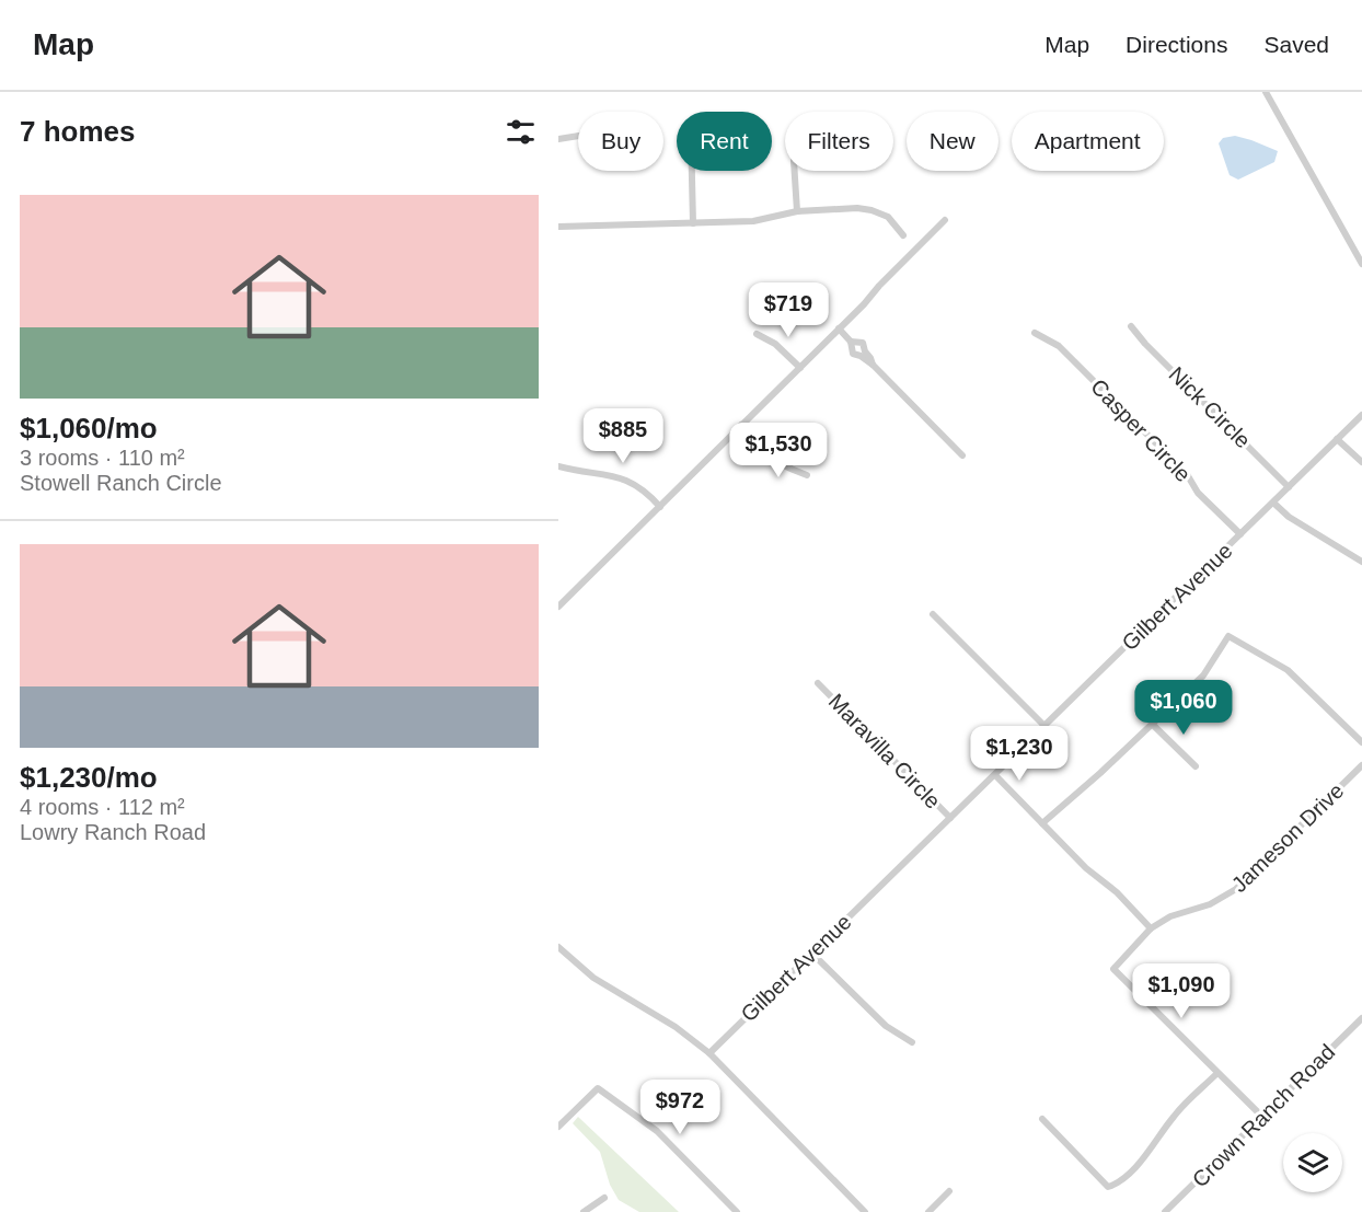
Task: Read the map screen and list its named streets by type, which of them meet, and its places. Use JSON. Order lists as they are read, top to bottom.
{
  "streets": {
    "street": [
      "Nick Circle",
      "Casper Circle",
      "Gilbert Avenue",
      "Maravilla Circle",
      "Jameson Drive",
      "Crown Ranch Road"
    ]
  },
  "crossings": [
    ["Nick Circle", "Gilbert Avenue"],
    ["Casper Circle", "Gilbert Avenue"],
    ["Gilbert Avenue", "Maravilla Circle"]
  ],
  "page": {
    "header": "Map",
    "nav": ["Map", "Directions", "Saved"],
    "heading": "7 homes",
    "chip": [
      "Buy",
      "Rent",
      "Filters",
      "New",
      "Apartment"
    ],
    "list": [
      {
        "name": "$1,060/mo",
        "note": "3 rooms · 110 m² · Stowell Ranch Circle"
      },
      {
        "name": "$1,230/mo",
        "note": "4 rooms · 112 m² · Lowry Ranch Road"
      }
    ],
    "price": [
      "$719",
      "$885",
      "$1,530",
      "$1,060",
      "$1,230",
      "$1,090",
      "$972"
    ]
  }
}
